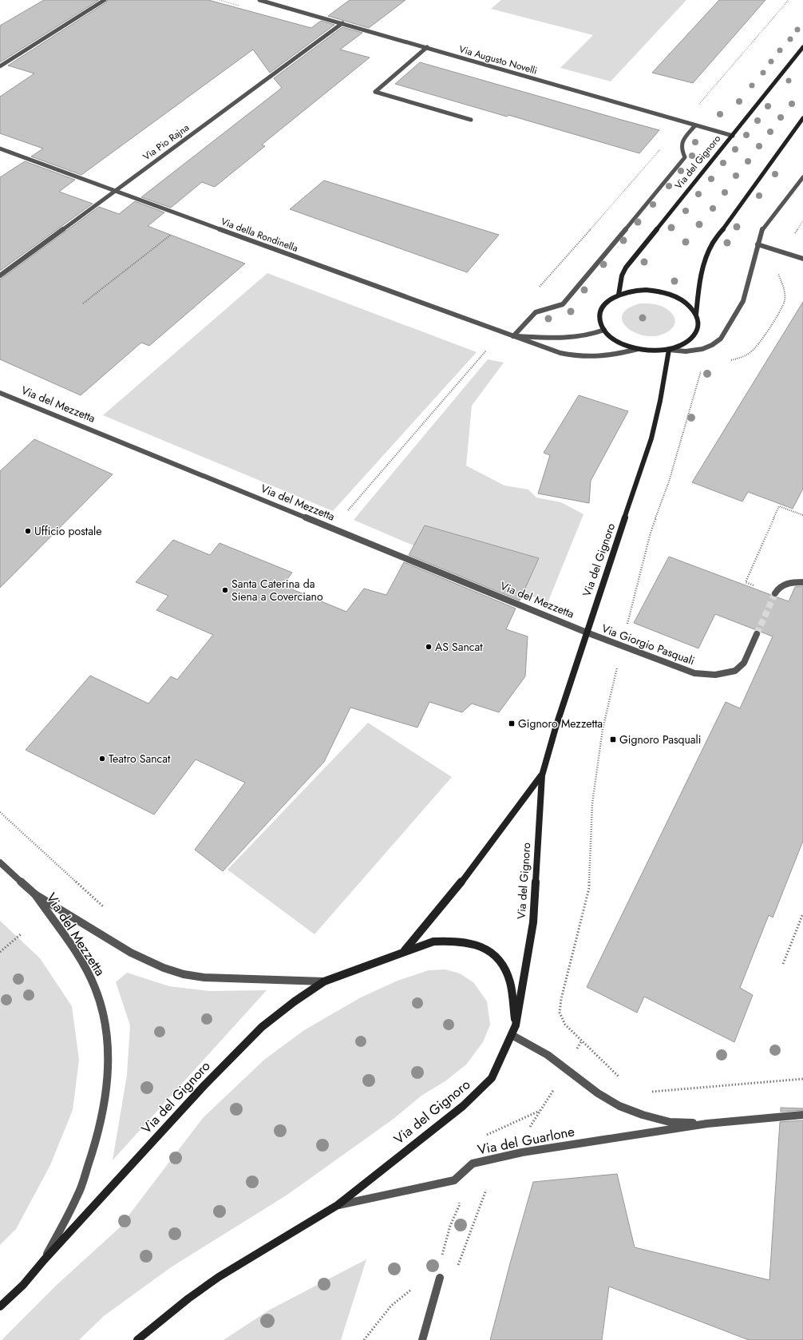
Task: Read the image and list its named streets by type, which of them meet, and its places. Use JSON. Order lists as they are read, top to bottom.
{
  "streets": {
    "main road": ["Via del Gignoro"],
    "street": [
      "Via Augusto Novelli",
      "Via Pio Rajna",
      "Via della Rondinella",
      "Via del Mezzetta",
      "Via Giorgio Pasquali",
      "Via del Guarlone"
    ]
  },
  "crossings": [
    ["Via Augusto Novelli", "Via Pio Rajna"],
    ["Via Augusto Novelli", "Via del Gignoro"],
    ["Via Pio Rajna", "Via della Rondinella"],
    ["Via del Gignoro", "Via della Rondinella"],
    ["Via del Gignoro", "Via del Mezzetta"],
    ["Via del Gignoro", "Via Giorgio Pasquali"],
    ["Via del Gignoro", "Via del Guarlone"],
    ["Via del Mezzetta", "Via Giorgio Pasquali"]
  ],
  "places": {
    "other": [
      "Ufficio postale",
      "Santa Caterina da Siena a Coverciano",
      "AS Sancat",
      "Teatro Sancat"
    ],
    "transit": ["Gignoro Mezzetta", "Gignoro Pasquali"]
  }
}
